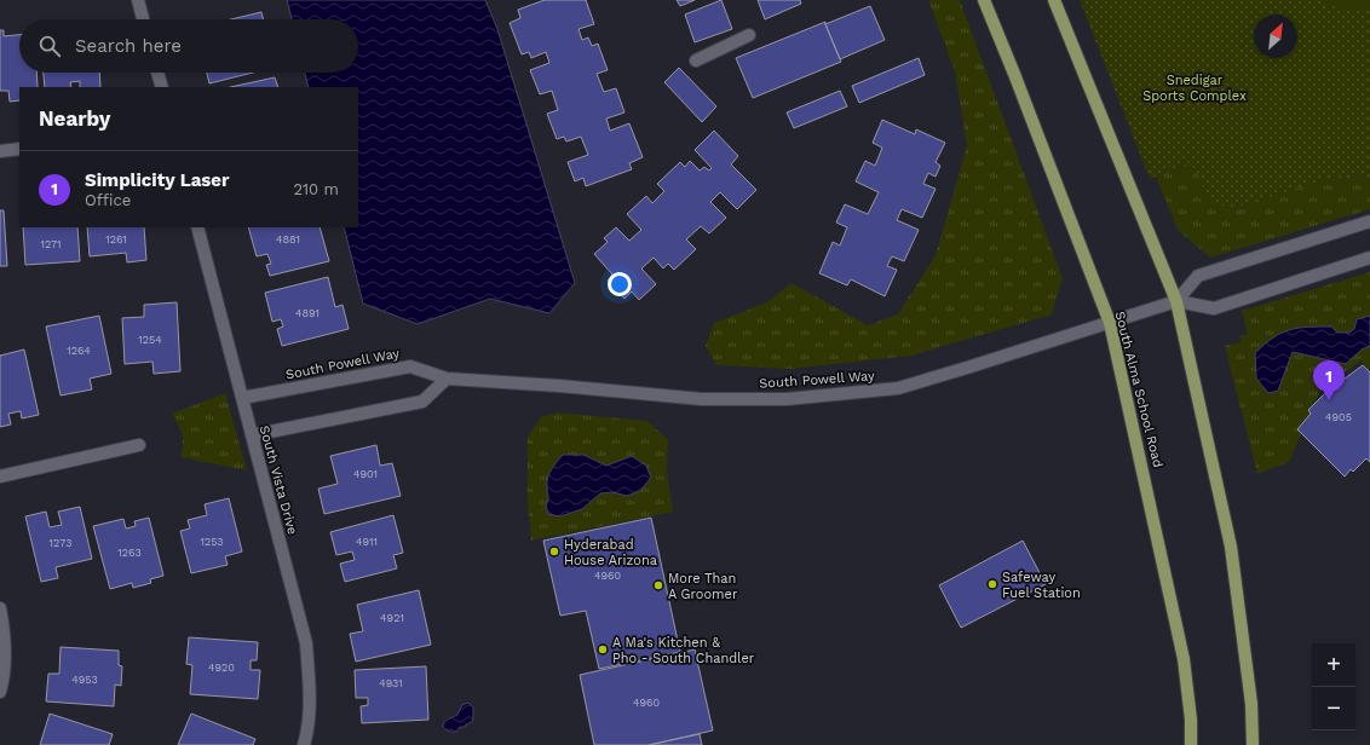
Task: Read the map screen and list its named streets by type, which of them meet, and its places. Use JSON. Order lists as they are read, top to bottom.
{
  "streets": {
    "main road": ["South Alma School Road"],
    "street": ["South Powell Way", "South Vista Drive"]
  },
  "crossings": [
    ["South Powell Way", "South Alma School Road"],
    ["South Powell Way", "South Vista Drive"]
  ],
  "parks": ["Snedigar Sports Complex"],
  "places": [
    "Hyderabad House Arizona",
    "Safeway Fuel Station",
    "More Than A Groomer",
    "A Ma's Kitchen & Pho - South Chandler"
  ],
  "house_numbers": [
    "1261",
    "4881",
    "1271",
    "4891",
    "1254",
    "1264",
    "4905",
    "4901",
    "1253",
    "4911",
    "1273",
    "1263",
    "4960",
    "4921",
    "4920",
    "4953",
    "4931",
    "4960"
  ],
  "north": "top right",
  "page": {
    "search": "Search here",
    "heading": "Nearby",
    "list": [
      {
        "mark": "1",
        "name": "Simplicity Laser",
        "note": "Office",
        "value": "210 m"
      }
    ],
    "pins": "1",
    "map_buttons": ["+", "−"]
  }
}
